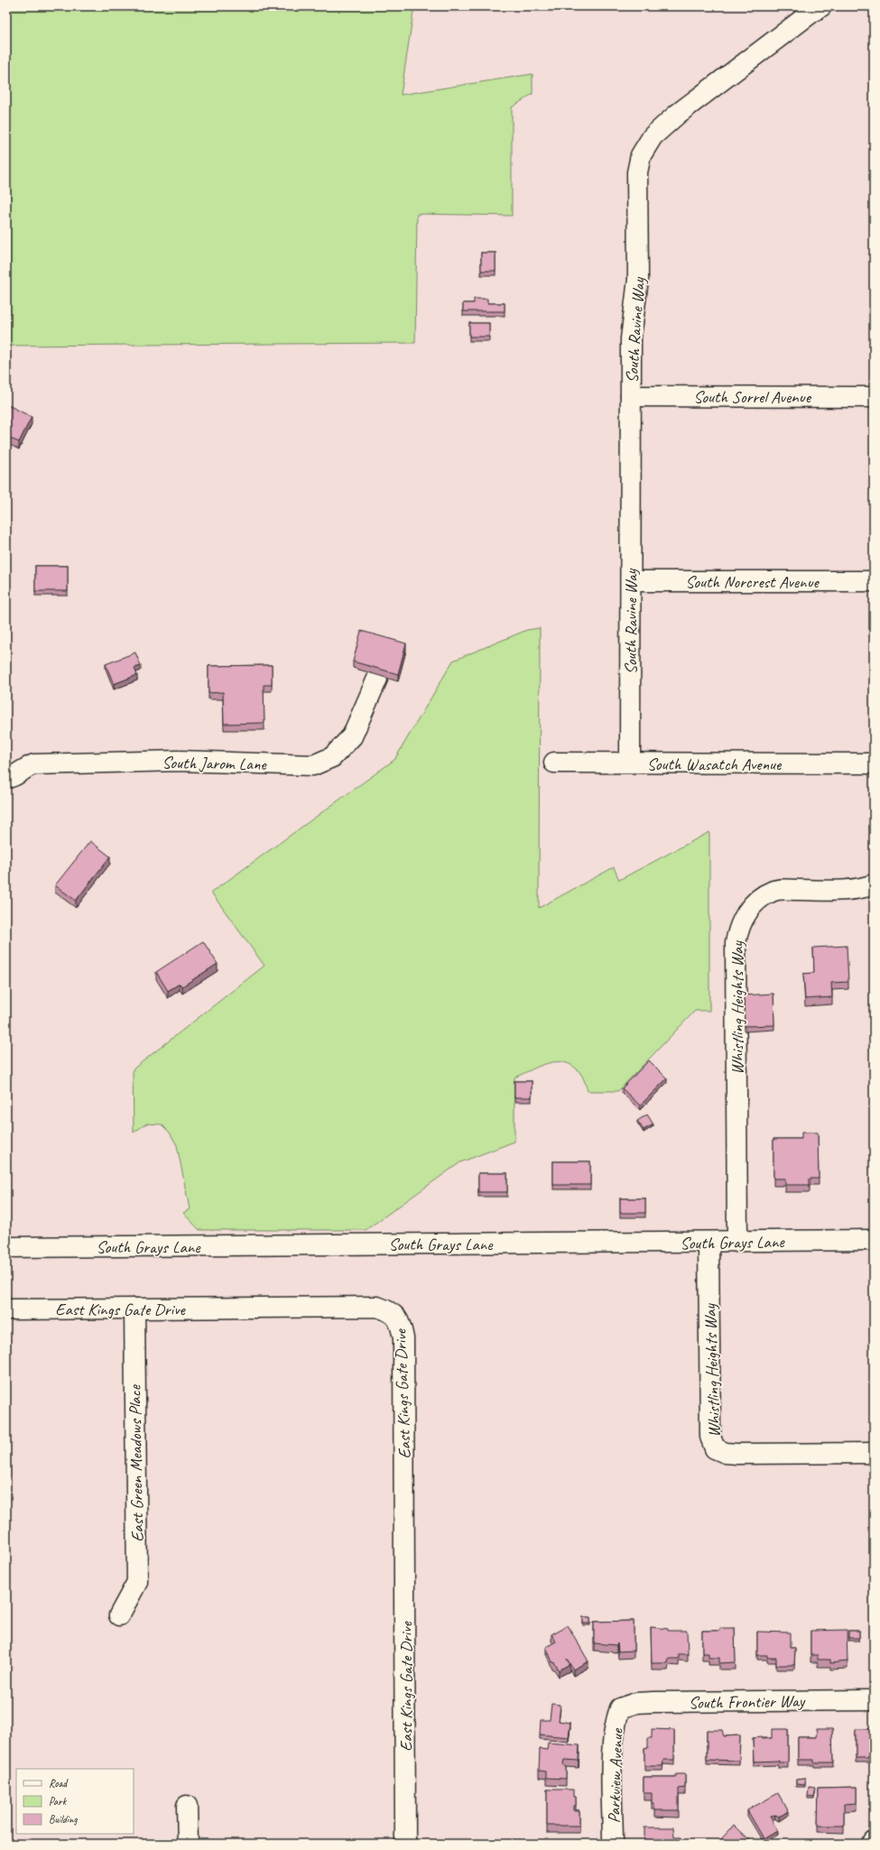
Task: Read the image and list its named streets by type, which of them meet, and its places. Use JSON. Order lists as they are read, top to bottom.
{
  "streets": {
    "street": [
      "South Ravine Way",
      "South Sorrel Avenue",
      "South Norcrest Avenue",
      "South Jarom Lane",
      "South Wasatch Avenue",
      "Whistling Heights Way",
      "South Grays Lane",
      "East Kings Gate Drive",
      "East Green Meadows Place",
      "South Frontier Way",
      "Parkview Avenue"
    ]
  },
  "crossings": [
    ["South Ravine Way", "South Sorrel Avenue"],
    ["South Ravine Way", "South Norcrest Avenue"],
    ["South Ravine Way", "South Wasatch Avenue"],
    ["Whistling Heights Way", "South Grays Lane"],
    ["East Kings Gate Drive", "East Green Meadows Place"],
    ["South Frontier Way", "Parkview Avenue"]
  ],
  "legend": ["Road", "Park", "Building"]
}
